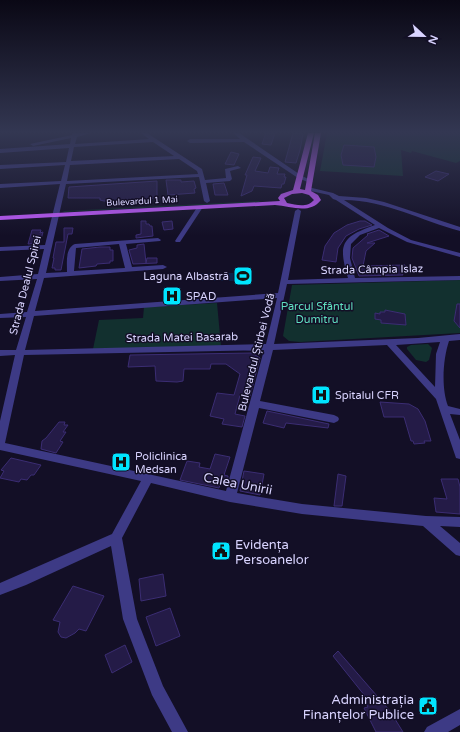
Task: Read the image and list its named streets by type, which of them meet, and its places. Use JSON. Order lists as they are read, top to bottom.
{
  "streets": {
    "main road": ["Bulevardul 1 Mai"],
    "street": [
      "Strada Câmpia Islaz",
      "Strada Dealul Spirei",
      "Strada Matei Basarab",
      "Bulevardul Știrbei Vodă",
      "Calea Unirii"
    ]
  },
  "crossings": [
    ["Bulevardul 1 Mai", "Strada Dealul Spirei"],
    ["Strada Câmpia Islaz", "Bulevardul Știrbei Vodă"],
    ["Strada Dealul Spirei", "Strada Matei Basarab"],
    ["Strada Dealul Spirei", "Calea Unirii"],
    ["Strada Matei Basarab", "Bulevardul Știrbei Vodă"],
    ["Bulevardul Știrbei Vodă", "Calea Unirii"]
  ],
  "parks": ["Parcul Sfântul Dumitru"],
  "places": {
    "sports": ["Laguna Albastră"],
    "hospital": ["SPAD", "Spitalul CFR", "Policlinica Medsan"],
    "public building": ["Evidența Persoanelor", "Administrația Finanțelor Publice"]
  },
  "north": "right"
}
